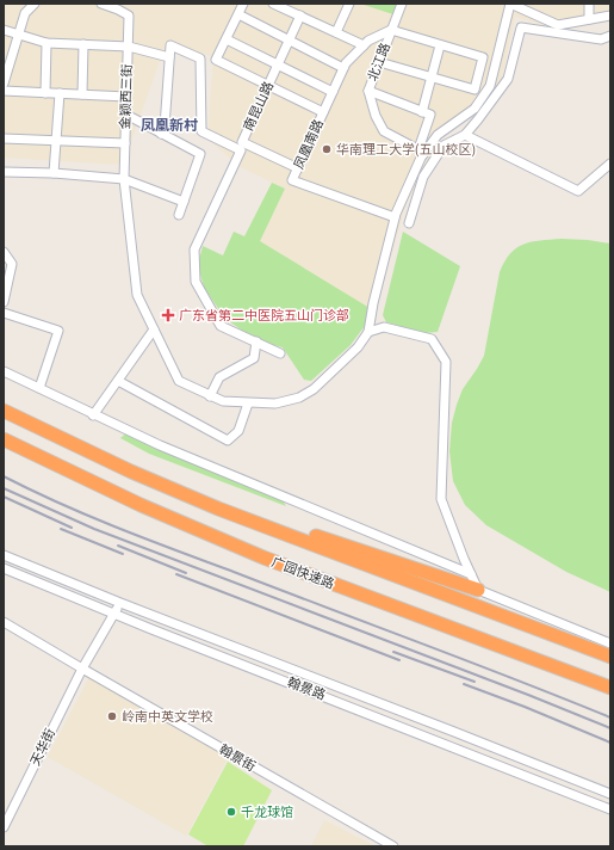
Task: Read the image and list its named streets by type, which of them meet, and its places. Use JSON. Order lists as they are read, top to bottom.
{
  "streets": {
    "highway": ["广园快速路"],
    "street": [
      "北江路",
      "金颖西三街",
      "南昆山路",
      "凤凰南路",
      "翰景路",
      "天华街",
      "翰景街"
    ]
  },
  "crossings": [
    ["北江路", "凤凰南路"],
    ["南昆山路", "凤凰南路"],
    ["翰景路", "天华街"],
    ["天华街", "翰景街"]
  ],
  "districts": ["凤凰新村"],
  "places": {
    "other": ["华南理工大学(五山校区)", "岭南中英文学校", "千龙球馆"],
    "health": ["广东省第二中医院五山门诊部"]
  }
}
